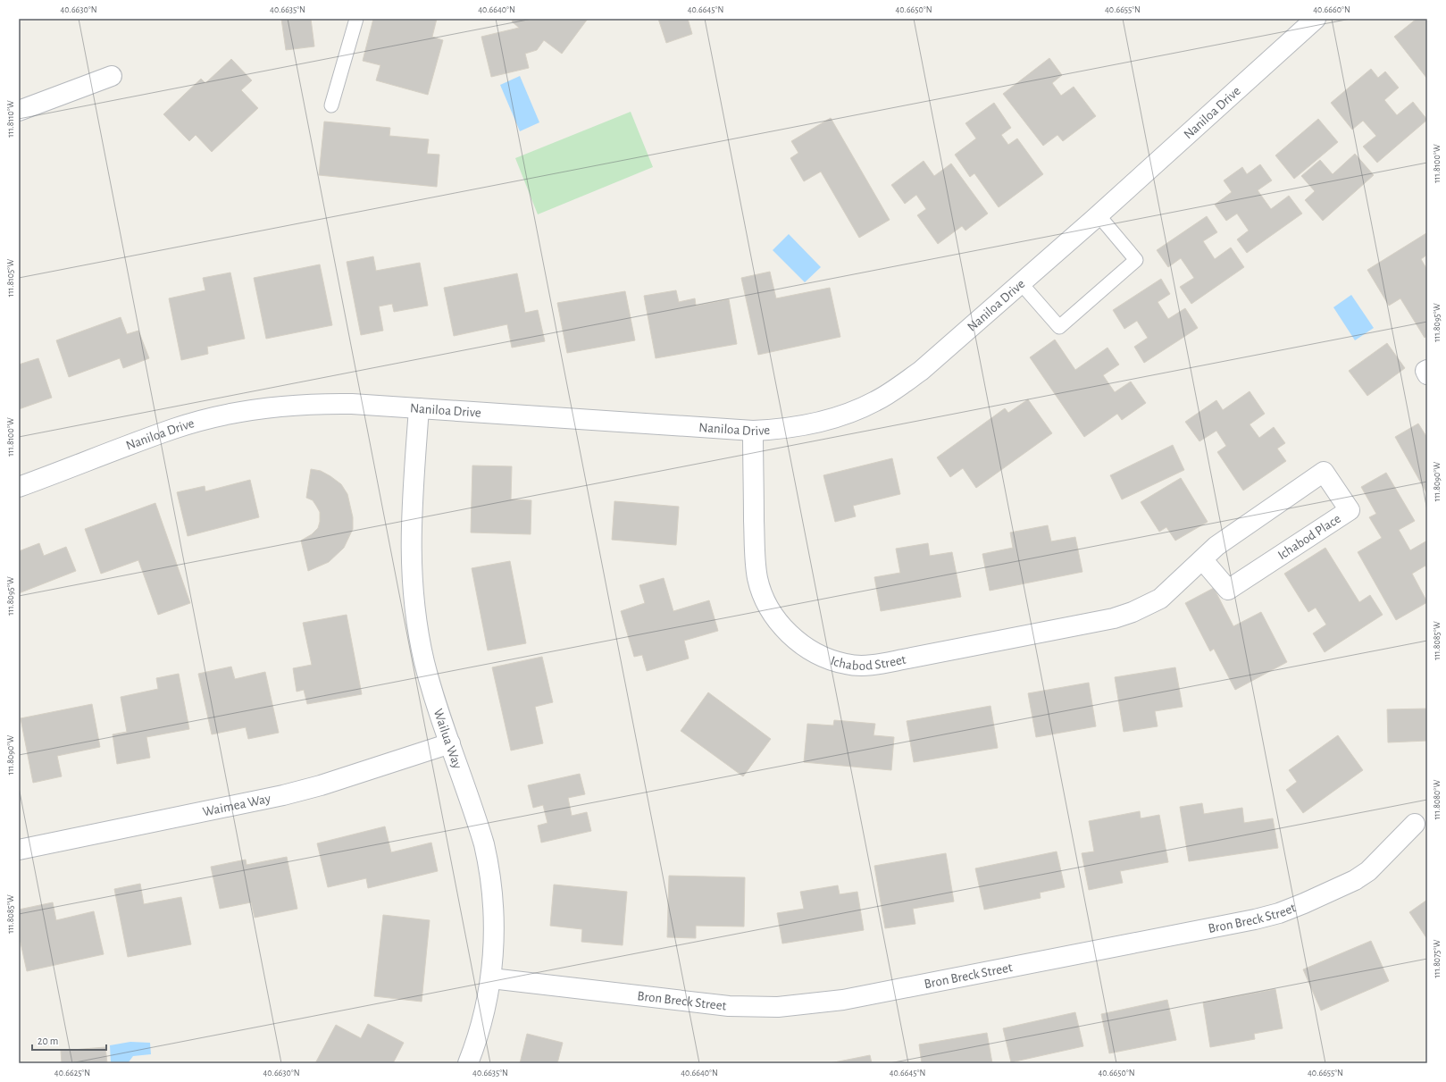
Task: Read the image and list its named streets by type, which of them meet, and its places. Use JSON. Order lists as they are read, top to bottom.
{
  "streets": {
    "street": [
      "Naniloa Drive",
      "Ichabod Place",
      "Ichabod Street",
      "Wailua Way",
      "Waimea Way",
      "Bron Breck Street"
    ]
  },
  "crossings": [
    ["Naniloa Drive", "Ichabod Street"],
    ["Naniloa Drive", "Wailua Way"],
    ["Ichabod Place", "Ichabod Street"],
    ["Wailua Way", "Waimea Way"],
    ["Wailua Way", "Bron Breck Street"]
  ],
  "scale_bar": "20 m",
  "coordinates": [
    "40.6630°N",
    "40.6635°N",
    "40.6640°N",
    "40.6645°N",
    "40.6650°N",
    "40.6655°N",
    "40.6660°N",
    "111.8110°W",
    "111.8100°W",
    "111.8105°W",
    "111.8095°W",
    "111.8090°W",
    "111.8085°W",
    "111.8080°W",
    "111.8075°W",
    "40.6625°N"
  ]
}
